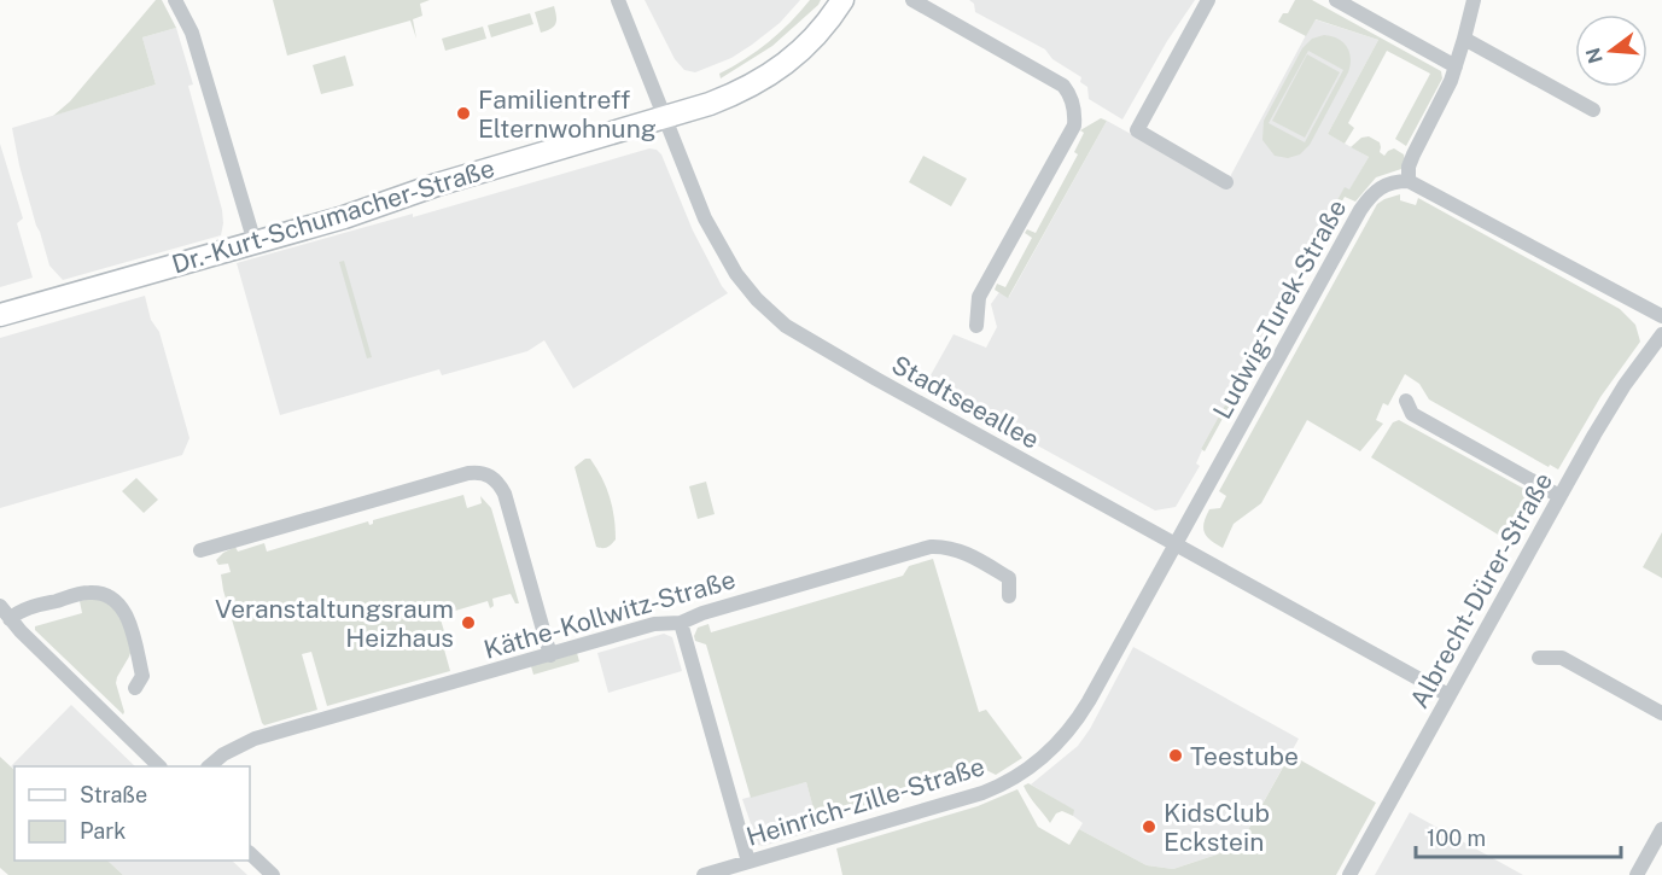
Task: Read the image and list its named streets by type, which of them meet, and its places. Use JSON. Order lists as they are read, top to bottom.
{
  "streets": {
    "street": [
      "Dr.-Kurt-Schumacher-Straße",
      "Ludwig-Turek-Straße",
      "Stadtseeallee",
      "Albrecht-Dürer-Straße",
      "Käthe-Kollwitz-Straße",
      "Heinrich-Zille-Straße"
    ]
  },
  "crossings": [
    ["Dr.-Kurt-Schumacher-Straße", "Stadtseeallee"],
    ["Ludwig-Turek-Straße", "Stadtseeallee"],
    ["Ludwig-Turek-Straße", "Heinrich-Zille-Straße"],
    ["Stadtseeallee", "Albrecht-Dürer-Straße"],
    ["Stadtseeallee", "Heinrich-Zille-Straße"]
  ],
  "places": [
    "Familientreff Elternwohnung",
    "Veranstaltungsraum Heizhaus",
    "Teestube",
    "KidsClub Eckstein"
  ],
  "legend": ["Straße", "Park"],
  "scale_bar": "100 m",
  "north": "left"
}
